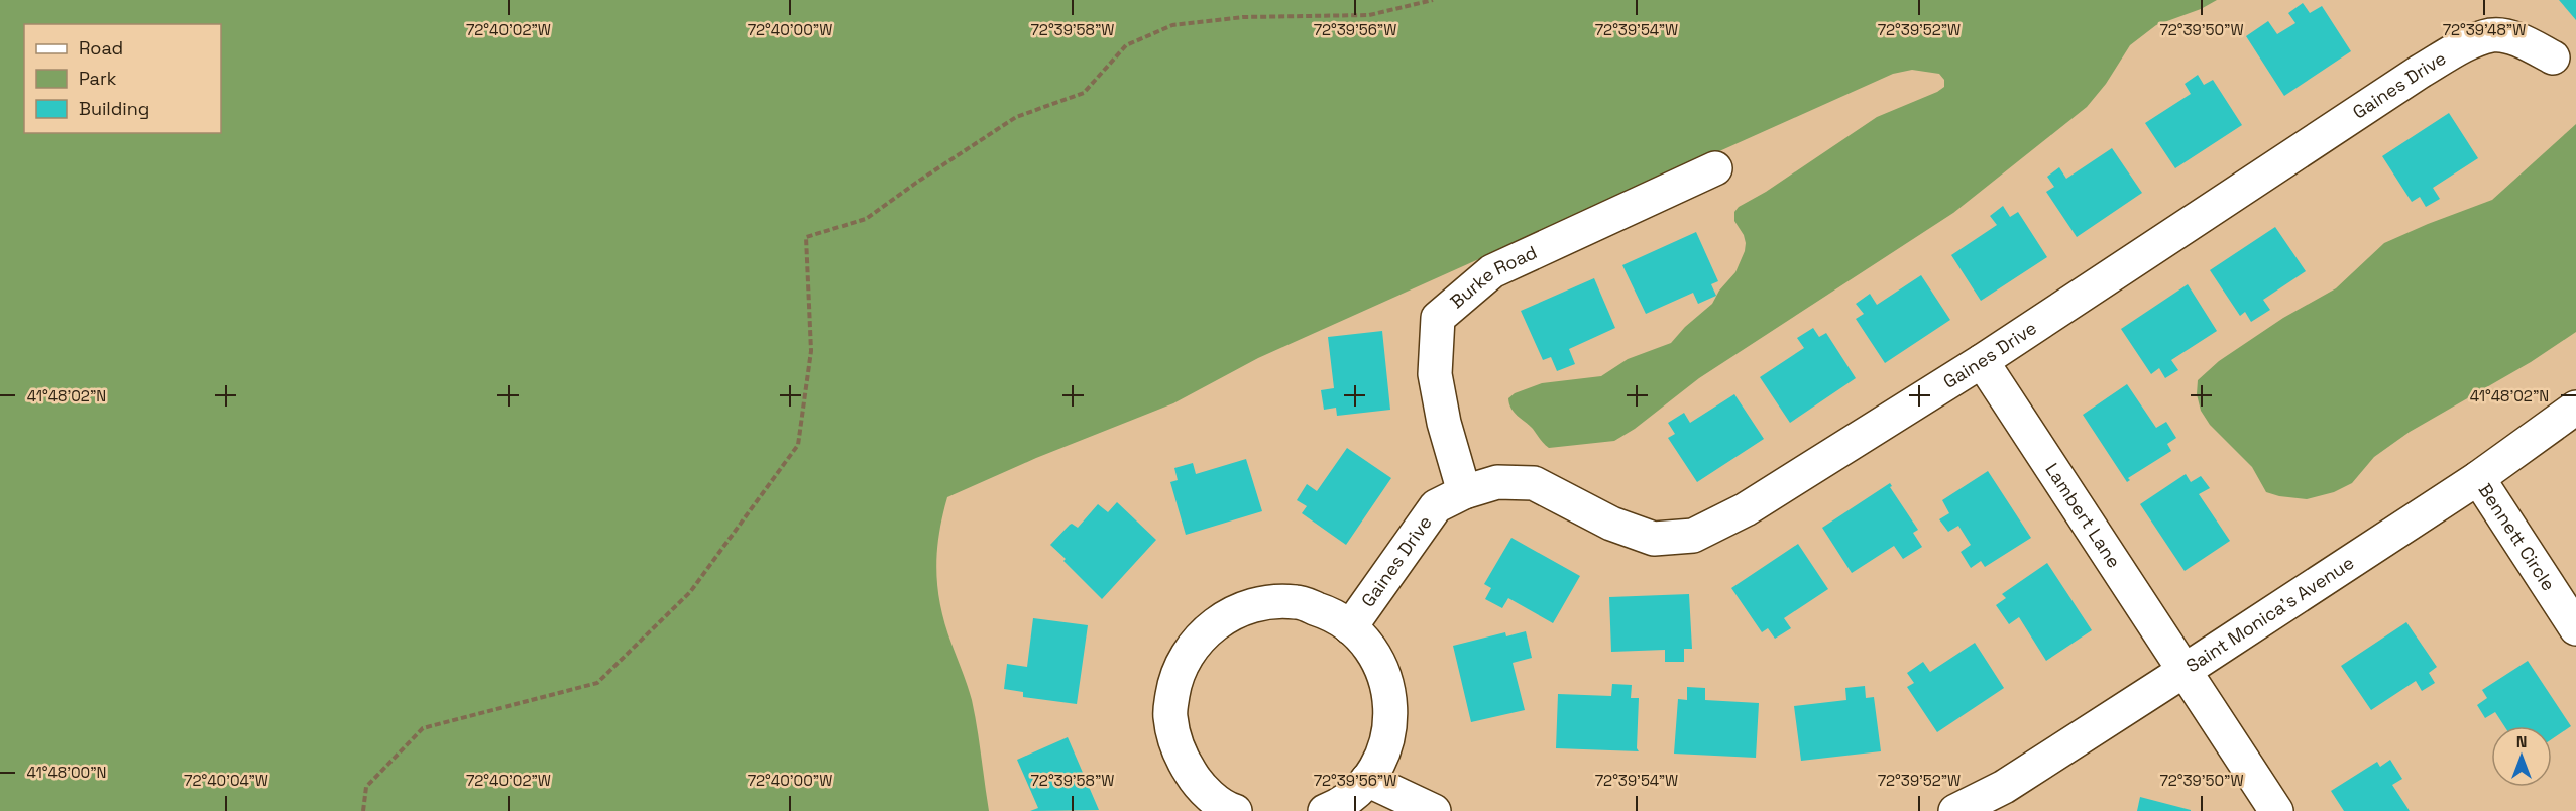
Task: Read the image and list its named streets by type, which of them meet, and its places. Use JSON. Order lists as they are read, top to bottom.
{
  "streets": {
    "street": [
      "Gaines Drive",
      "Burke Road",
      "Lambert Lane",
      "Bennett Circle",
      "Saint Monica's Avenue"
    ]
  },
  "crossings": [
    ["Gaines Drive", "Burke Road"],
    ["Gaines Drive", "Lambert Lane"],
    ["Lambert Lane", "Saint Monica's Avenue"],
    ["Bennett Circle", "Saint Monica's Avenue"]
  ],
  "legend": ["Road", "Park", "Building"],
  "north": "top",
  "coordinates": [
    "72°40'02\"W",
    "72°40'00\"W",
    "72°39'58\"W",
    "72°39'56\"W",
    "72°39'54\"W",
    "72°39'52\"W",
    "72°39'50\"W",
    "72°39'48\"W",
    "41°48'02\"N",
    "41°48'00\"N",
    "72°40'04\"W"
  ]
}
